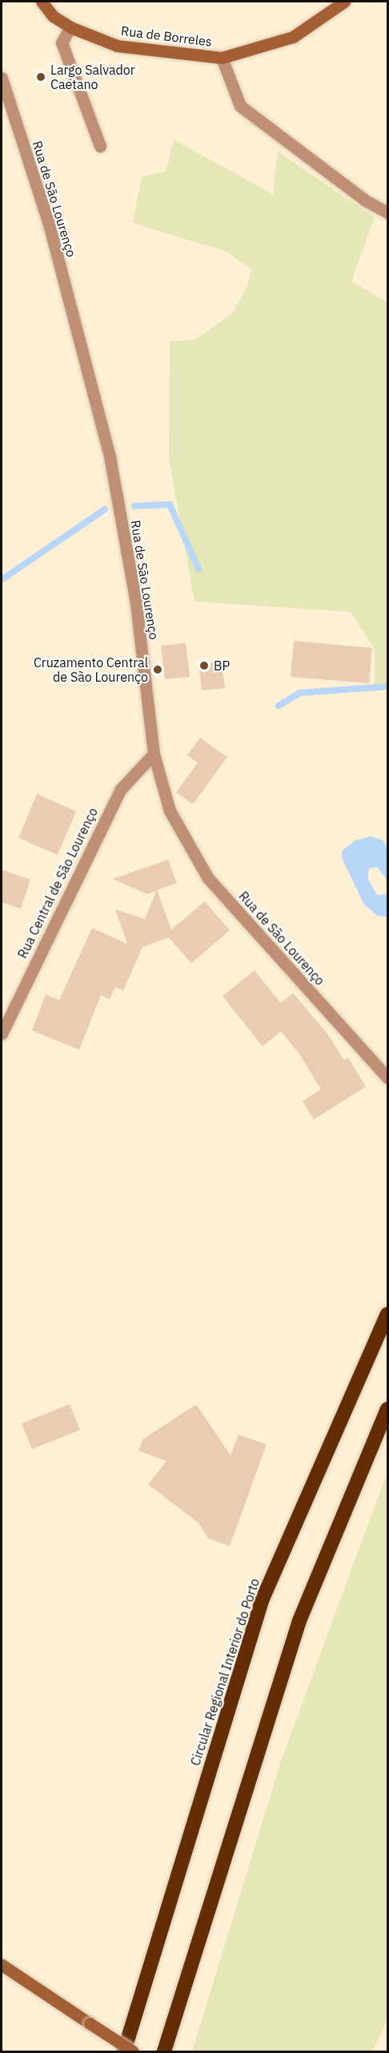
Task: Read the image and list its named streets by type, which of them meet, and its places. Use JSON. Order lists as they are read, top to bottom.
{
  "streets": {
    "highway": ["Circular Regional Interior do Porto"],
    "street": ["Rua de Borreles", "Rua de São Lourenço", "Rua Central de São Lourenço"]
  },
  "crossings": [
    ["Rua de São Lourenço", "Rua Central de São Lourenço"]
  ],
  "places": ["Largo Salvador Caetano", "BP", "Cruzamento Central de São Lourenço"]
}
